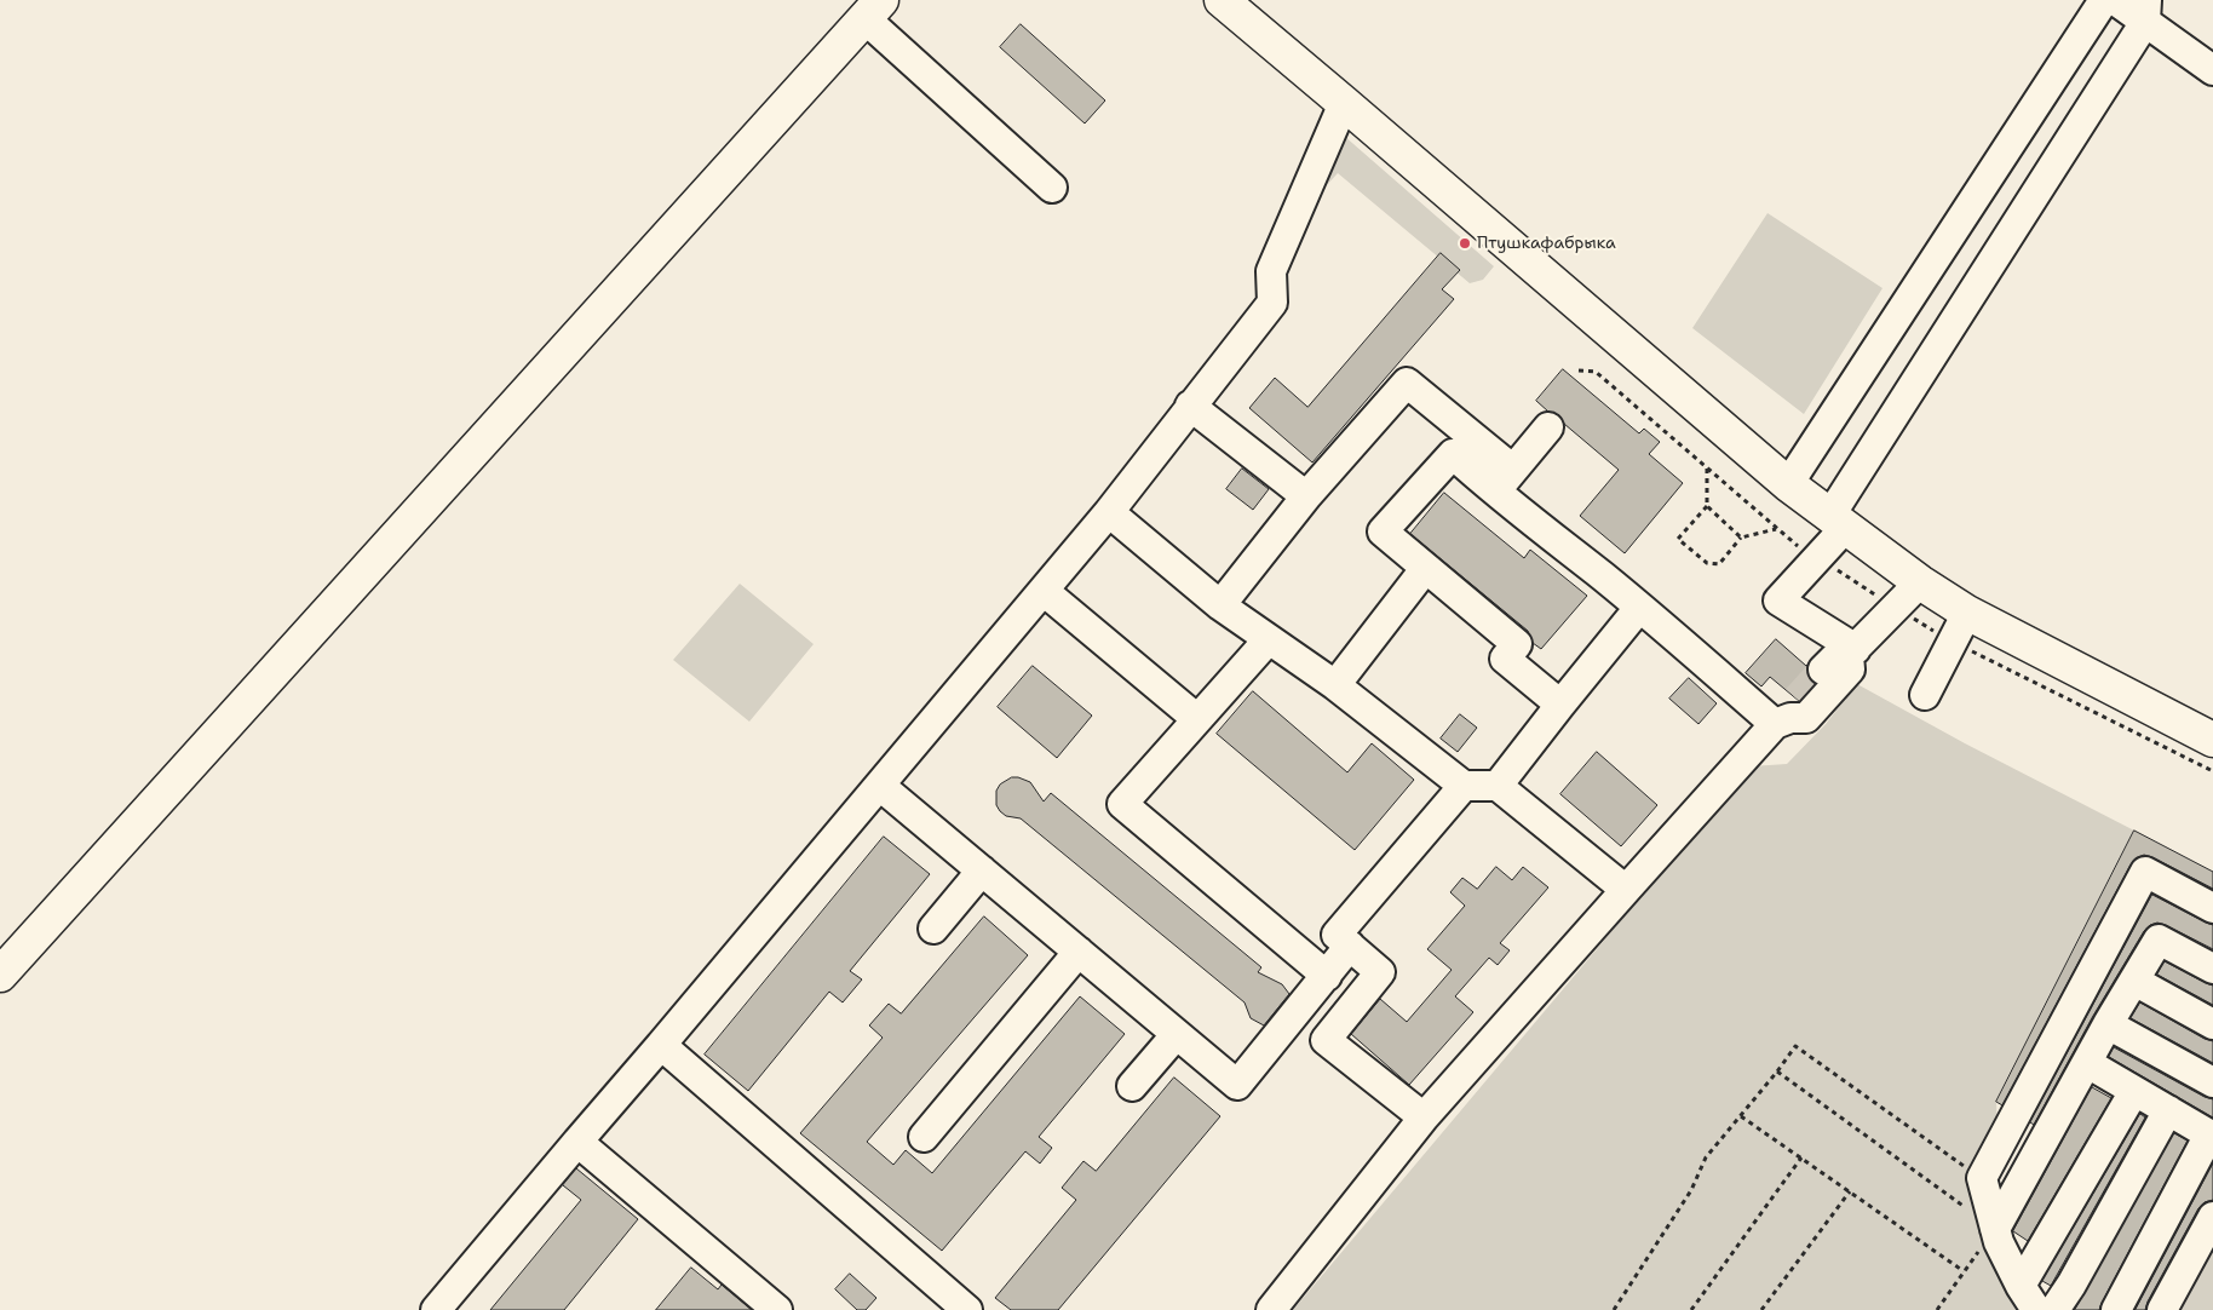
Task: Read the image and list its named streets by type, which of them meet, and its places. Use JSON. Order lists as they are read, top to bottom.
{
  "places": ["Птушкафабрыка"]
}
